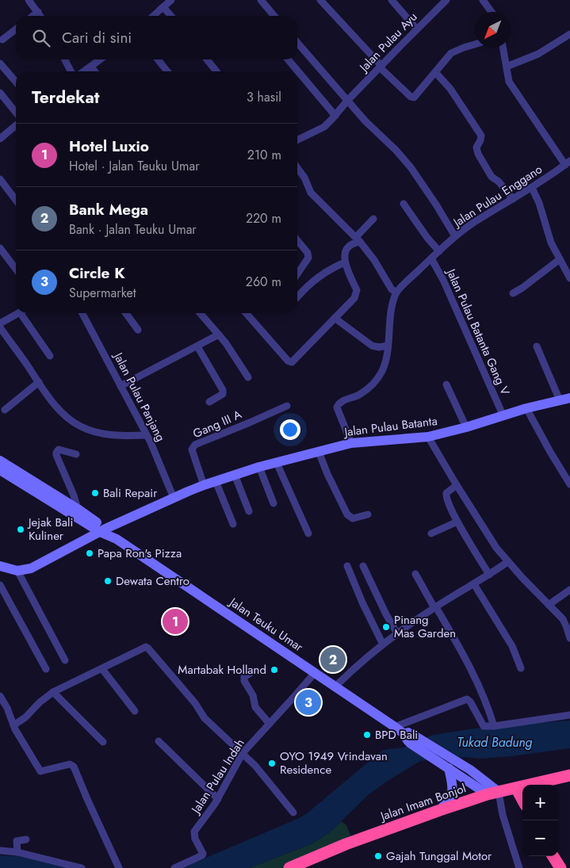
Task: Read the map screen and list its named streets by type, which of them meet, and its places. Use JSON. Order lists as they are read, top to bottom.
{
  "streets": {
    "highway": ["Jalan Imam Bonjol"],
    "main road": ["Jalan Pulau Batanta", "Jalan Teuku Umar"],
    "street": [
      "Jalan Pulau Ayu",
      "Jalan Pulau Enggano",
      "Jalan Pulau Batanta Gang V",
      "Jalan Pulau Panjang",
      "Gang III A",
      "Jalan Pulau Indah"
    ]
  },
  "crossings": [
    ["Jalan Pulau Enggano", "Jalan Pulau Batanta Gang V"],
    ["Jalan Pulau Batanta Gang V", "Jalan Pulau Batanta"],
    ["Jalan Pulau Panjang", "Jalan Pulau Batanta"],
    ["Gang III A", "Jalan Pulau Batanta"],
    ["Jalan Pulau Batanta", "Jalan Teuku Umar"],
    ["Jalan Teuku Umar", "Jalan Pulau Indah"],
    ["Jalan Teuku Umar", "Jalan Imam Bonjol"]
  ],
  "water": ["Tukad Badung"],
  "places": [
    "Bali Repair",
    "Jejak Bali Kuliner",
    "Papa Ron's Pizza",
    "Dewata Centro",
    "Pinang Mas Garden",
    "Martabak Holland",
    "BPD Bali",
    "OYO 1949 Vrindavan Residence",
    "Gajah Tunggal Motor"
  ],
  "north": "bottom left",
  "page": {
    "search": "Cari di sini",
    "heading": ["Terdekat", "3 hasil"],
    "list": [
      {
        "mark": "1",
        "name": "Hotel Luxio",
        "note": "Hotel · Jalan Teuku Umar",
        "value": "210 m"
      },
      {
        "mark": "2",
        "name": "Bank Mega",
        "note": "Bank · Jalan Teuku Umar",
        "value": "220 m"
      },
      {
        "mark": "3",
        "name": "Circle K",
        "note": "Supermarket",
        "value": "260 m"
      }
    ],
    "pins": ["1", "2", "3"],
    "map_buttons": ["+", "−"]
  }
}
